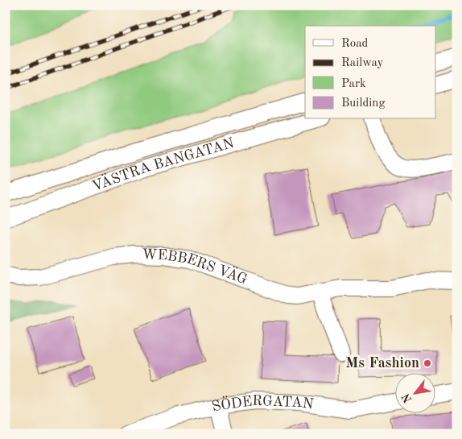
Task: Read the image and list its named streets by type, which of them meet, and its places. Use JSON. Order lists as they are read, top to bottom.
{
  "streets": {
    "street": ["VÄSTRA BANGATAN", "WEBBERS VÄG", "SÖDERGATAN"]
  },
  "places": ["Ms Fashion"],
  "legend": [
    "Road",
    "Railway",
    "Park",
    "Building"
  ],
  "north": "bottom left"
}
